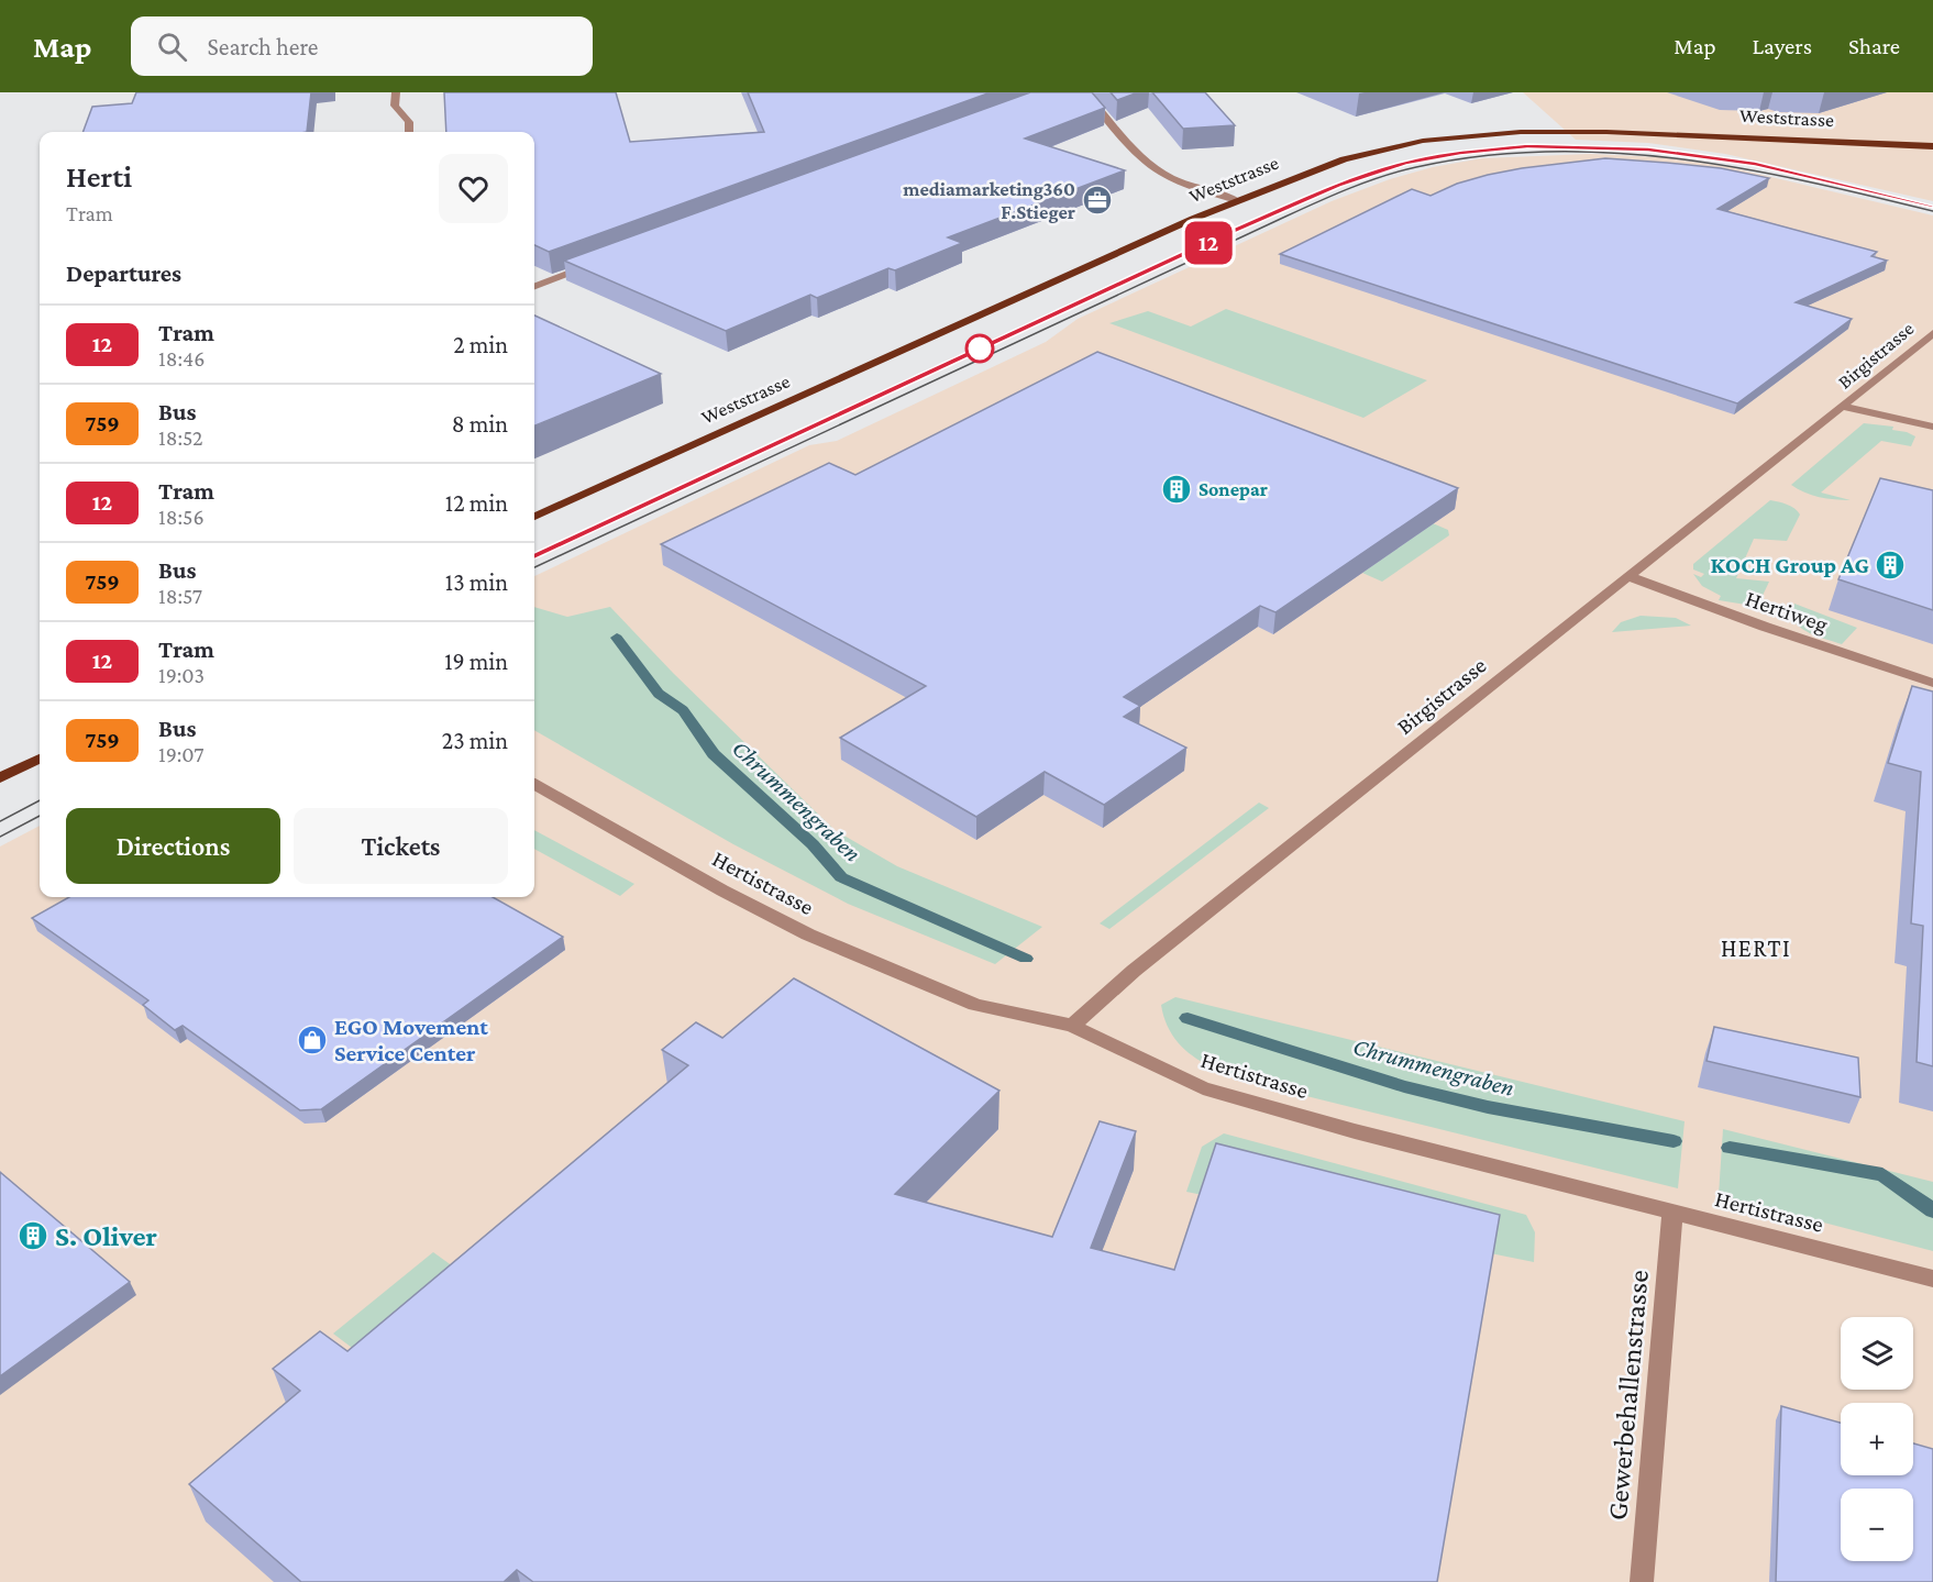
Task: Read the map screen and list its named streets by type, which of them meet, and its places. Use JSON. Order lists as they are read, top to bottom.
{
  "streets": {
    "main road": ["Weststrasse"],
    "street": [
      "Birgistrasse",
      "Hertiweg",
      "Hertistrasse",
      "Gewerbehallenstrasse"
    ]
  },
  "crossings": [
    ["Birgistrasse", "Hertiweg"],
    ["Birgistrasse", "Hertistrasse"],
    ["Hertistrasse", "Gewerbehallenstrasse"]
  ],
  "districts": ["HERTI"],
  "water": ["Chrummengraben"],
  "places": {
    "office": ["mediamarketing360 F.Stieger"],
    "building": ["Sonepar", "KOCH Group AG", "S. Oliver"],
    "shop": ["EGO Movement Service Center"]
  },
  "lines": ["tram line 12"],
  "page": {
    "header": "Map",
    "search": "Search here",
    "nav": ["Map", "Layers", "Share"],
    "on_map": "12",
    "heading": [
      ["Herti", "Tram"],
      "Departures"
    ],
    "list": [
      {
        "mark": "12",
        "name": "Tram",
        "note": "18:46",
        "value": "2 min"
      },
      {
        "mark": "759",
        "name": "Bus",
        "note": "18:52",
        "value": "8 min"
      },
      {
        "mark": "12",
        "name": "Tram",
        "note": "18:56",
        "value": "12 min"
      },
      {
        "mark": "759",
        "name": "Bus",
        "note": "18:57",
        "value": "13 min"
      },
      {
        "mark": "12",
        "name": "Tram",
        "note": "19:03",
        "value": "19 min"
      },
      {
        "mark": "759",
        "name": "Bus",
        "note": "19:07",
        "value": "23 min"
      }
    ],
    "buttons": ["Directions", "Tickets"],
    "map_buttons": ["+", "−"]
  }
}
